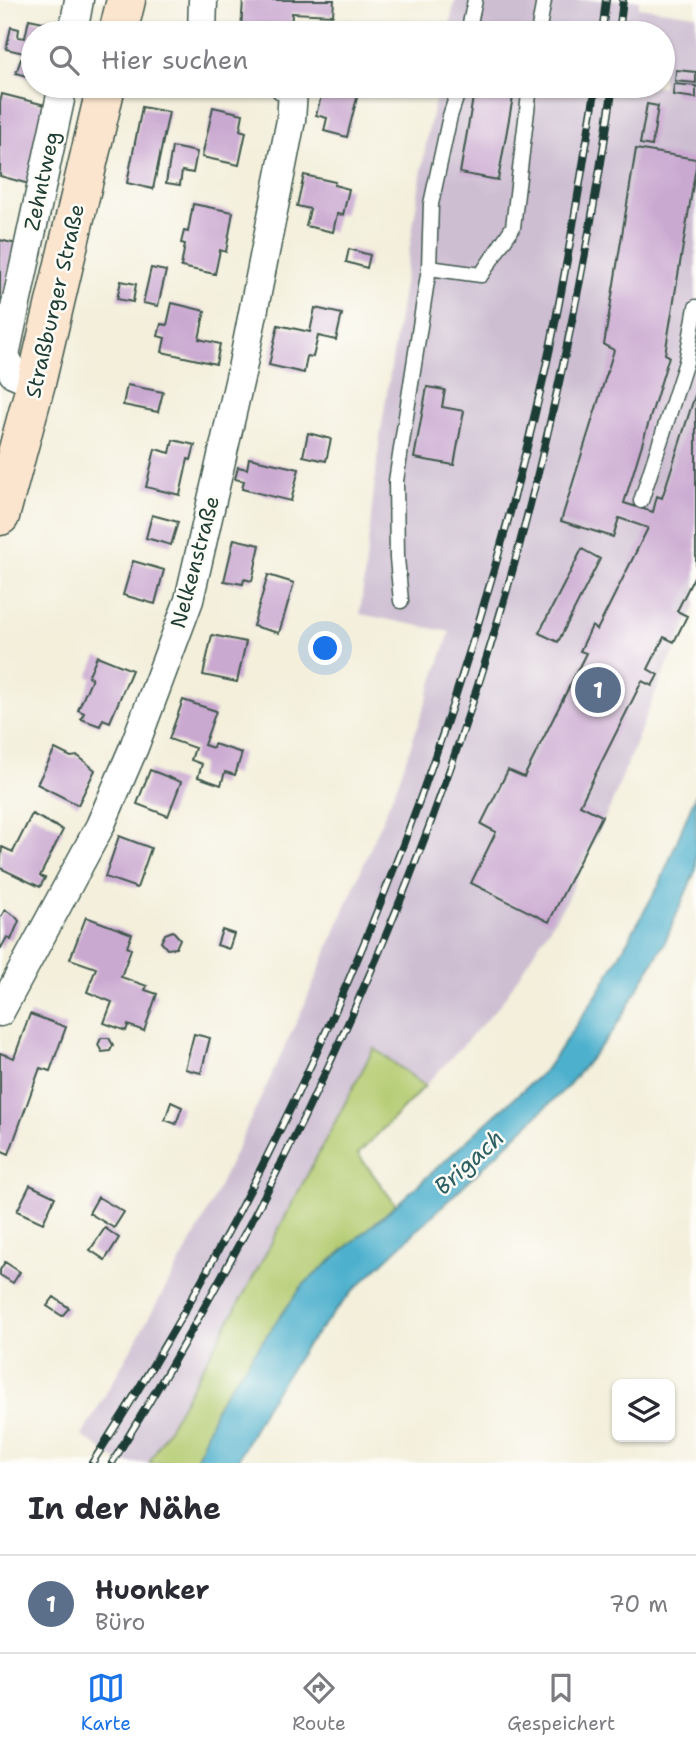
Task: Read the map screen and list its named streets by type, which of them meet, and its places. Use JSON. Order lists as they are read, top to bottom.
{
  "streets": {
    "main road": ["Straßburger Straße"],
    "street": ["Zehntweg", "Nelkenstraße"]
  },
  "crossings": [
    ["Zehntweg", "Straßburger Straße"]
  ],
  "water": ["Brigach"],
  "page": {
    "search": "Hier suchen",
    "pins": "1",
    "heading": "In der Nähe",
    "list": [
      {
        "mark": "1",
        "name": "Huonker",
        "note": "Büro",
        "value": "70 m"
      }
    ],
    "nav": ["Karte", "Route", "Gespeichert"]
  }
}
